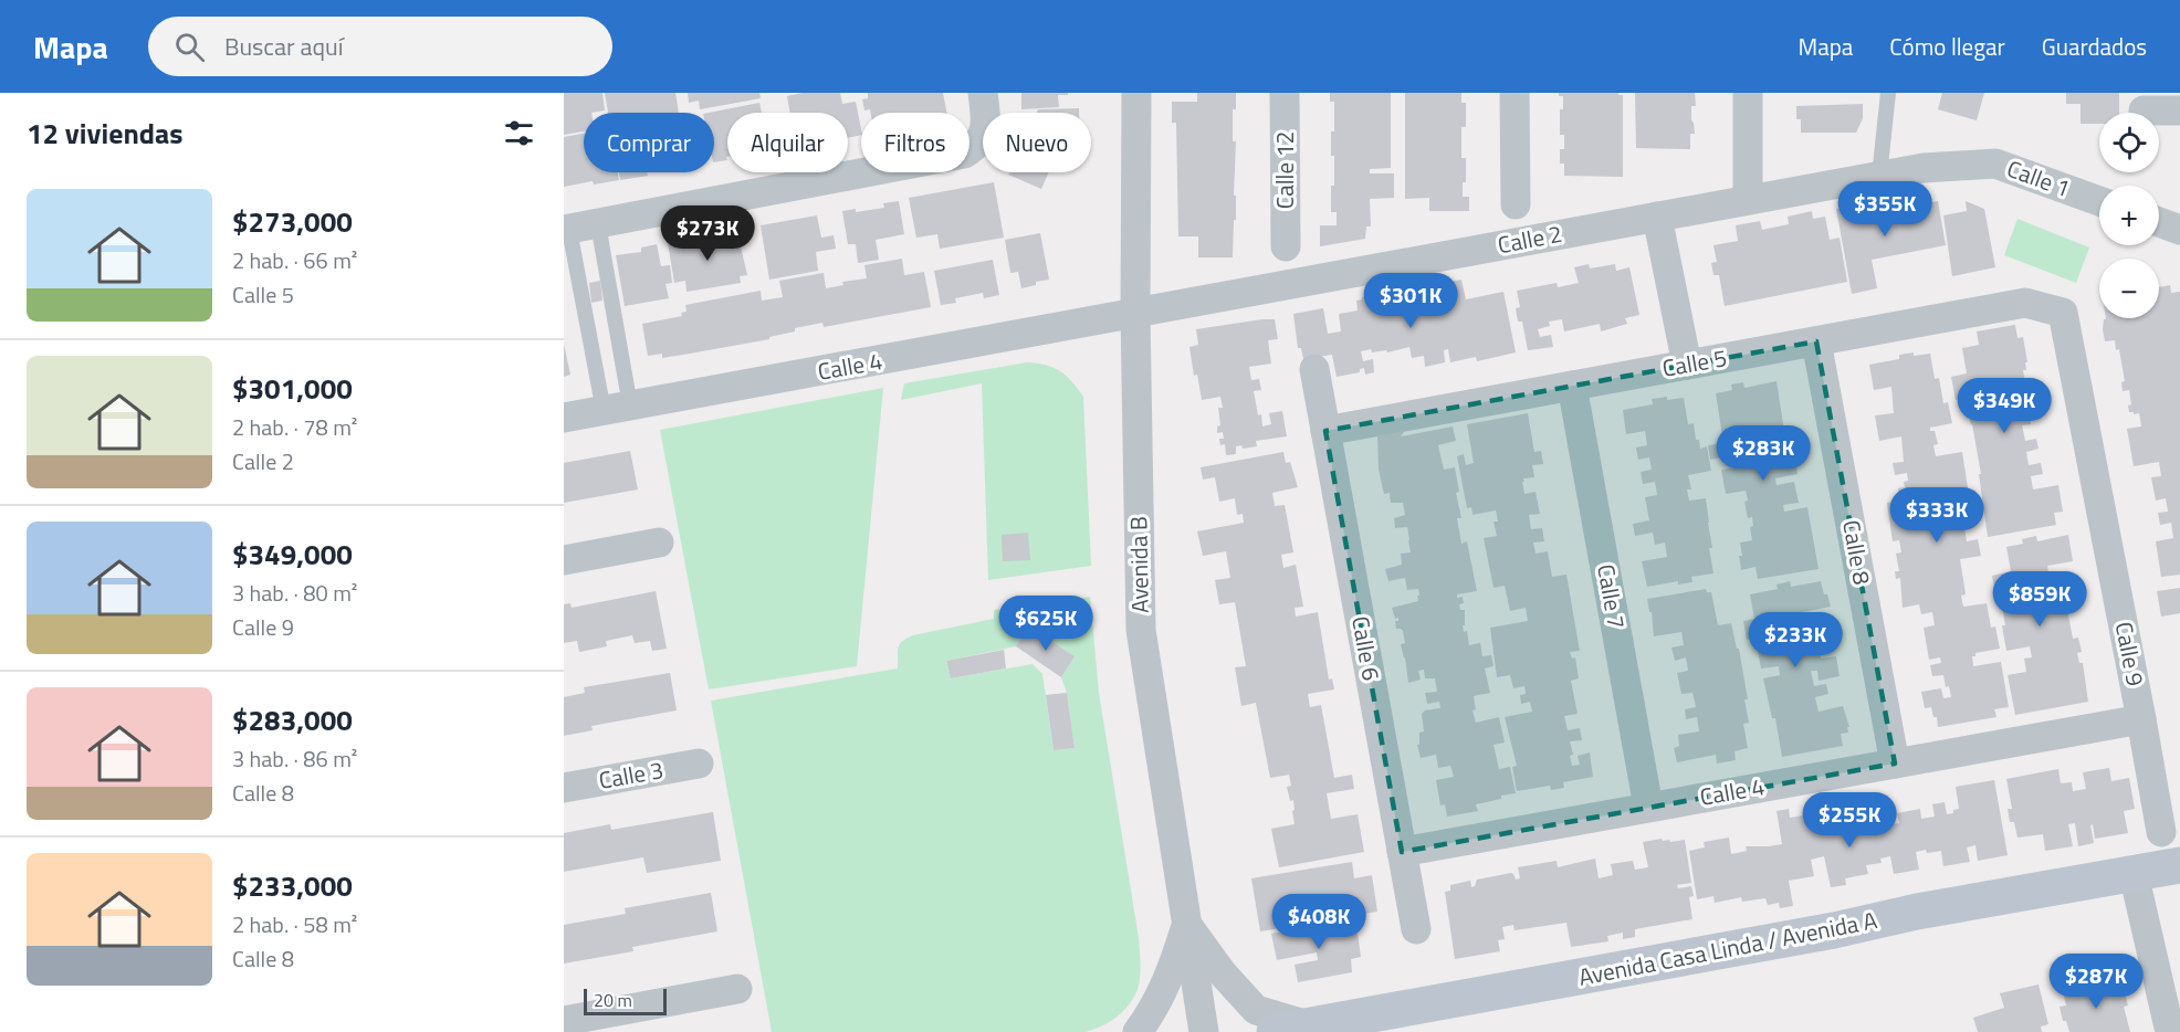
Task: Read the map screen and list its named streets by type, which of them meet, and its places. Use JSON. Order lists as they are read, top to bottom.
{
  "streets": {
    "street": [
      "Calle 12",
      "Calle 1",
      "Calle 2",
      "Calle 5",
      "Calle 4",
      "Calle 8",
      "Avenida B",
      "Calle 7",
      "Calle 6",
      "Calle 9",
      "Calle 3",
      "Avenida Casa Linda / Avenida A"
    ]
  },
  "crossings": [
    ["Calle 1", "Calle 2"],
    ["Calle 2", "Calle 4"],
    ["Calle 2", "Avenida B"],
    ["Calle 5", "Calle 8"],
    ["Calle 5", "Calle 7"],
    ["Calle 5", "Calle 6"],
    ["Calle 5", "Calle 9"],
    ["Calle 4", "Calle 8"],
    ["Calle 4", "Avenida B"],
    ["Calle 4", "Calle 7"],
    ["Calle 4", "Calle 6"],
    ["Calle 4", "Calle 9"]
  ],
  "scale_bar": "20 m",
  "page": {
    "header": "Mapa",
    "search": "Buscar aquí",
    "nav": ["Mapa", "Cómo llegar", "Guardados"],
    "heading": "12 viviendas",
    "map_buttons": ["+", "−"],
    "chip": [
      "Comprar",
      "Alquilar",
      "Filtros",
      "Nuevo"
    ],
    "list": [
      {
        "name": "$273,000",
        "note": "2 hab. · 66 m² · Calle 5"
      },
      {
        "name": "$301,000",
        "note": "2 hab. · 78 m² · Calle 2"
      },
      {
        "name": "$349,000",
        "note": "3 hab. · 80 m² · Calle 9"
      },
      {
        "name": "$283,000",
        "note": "3 hab. · 86 m² · Calle 8"
      },
      {
        "name": "$233,000",
        "note": "2 hab. · 58 m² · Calle 8"
      }
    ],
    "price": [
      "$355K",
      "$273K",
      "$301K",
      "$349K",
      "$283K",
      "$333K",
      "$859K",
      "$625K",
      "$233K",
      "$255K",
      "$408K",
      "$287K"
    ],
    "scale": "20 m"
  }
}
